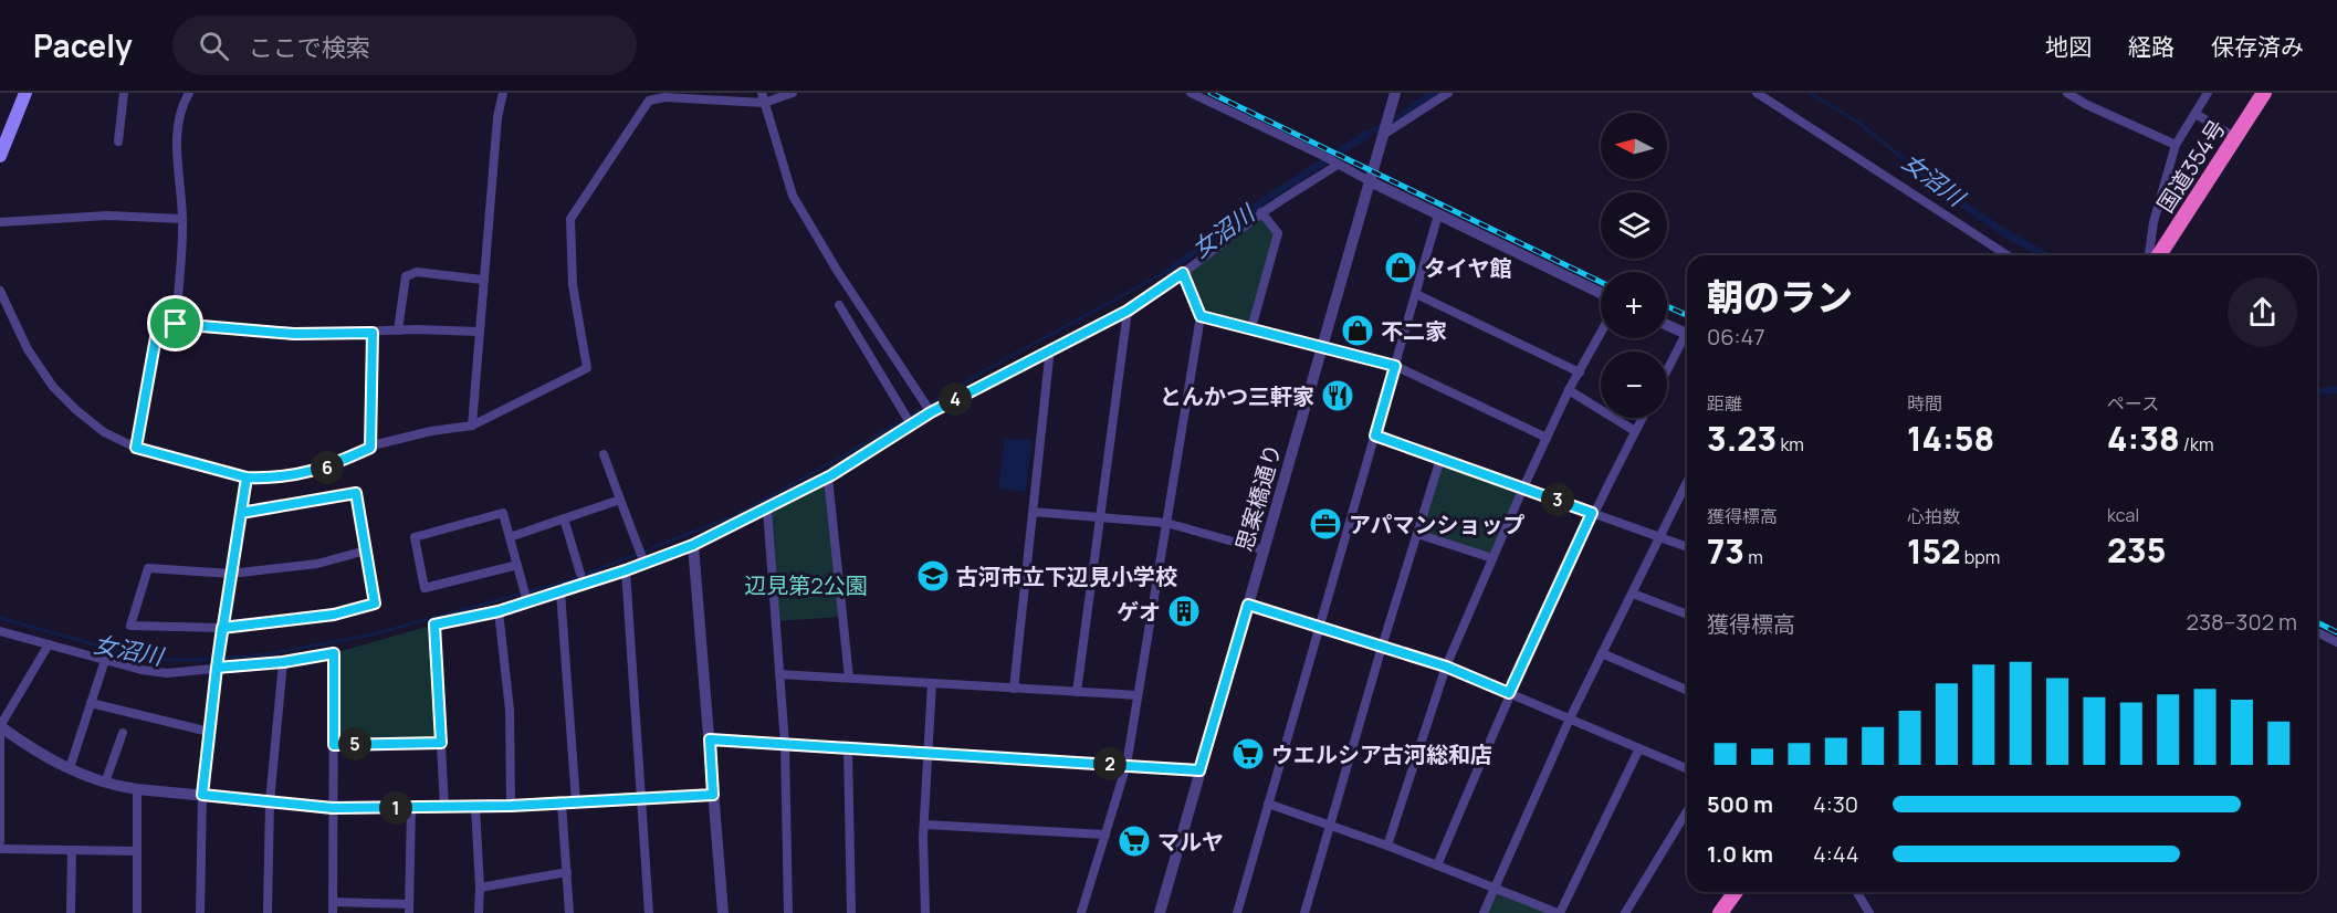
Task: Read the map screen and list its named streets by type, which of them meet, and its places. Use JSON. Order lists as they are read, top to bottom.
{
  "streets": {
    "highway": ["国道354号"],
    "street": ["思案橋通り"]
  },
  "water": ["女沼川"],
  "parks": ["辺見第2公園"],
  "places": {
    "shop": ["タイヤ館", "不二家"],
    "restaurant": ["とんかつ三軒家"],
    "office": ["アパマンショップ"],
    "school or university": ["古河市立下辺見小学校"],
    "building": ["ゲオ"],
    "supermarket": ["ウエルシア古河総和店", "マルヤ"]
  },
  "north": "left",
  "page": {
    "header": "Pacely",
    "search": "ここで検索",
    "nav": ["地図", "経路", "保存済み"],
    "map_buttons": ["+", "−"],
    "heading": ["朝のラン", "06:47"],
    "stats": [
      ["距離", "3.23 km"],
      ["時間", "14:58"],
      ["ペース", "4:38 /km"],
      ["獲得標高", "73 m"],
      ["心拍数", "152 bpm"],
      ["kcal", "235"]
    ],
    "pins": [
      "4",
      "6",
      "3",
      "5",
      "2",
      "1"
    ],
    "chart": ["獲得標高", "238–302 m"],
    "list": [
      {
        "name": "500 m",
        "note": "4:30"
      },
      {
        "name": "1.0 km",
        "note": "4:44"
      }
    ]
  }
}
